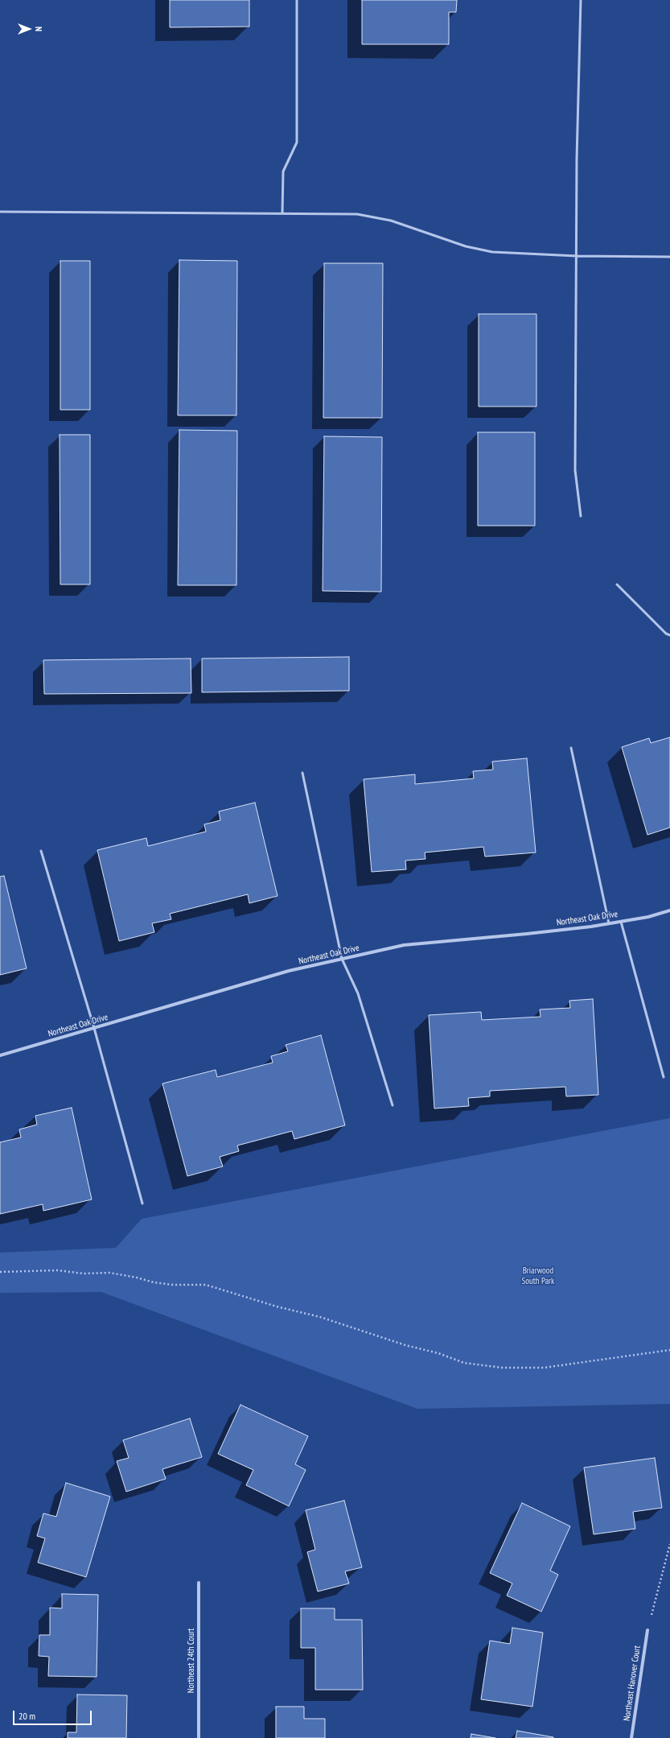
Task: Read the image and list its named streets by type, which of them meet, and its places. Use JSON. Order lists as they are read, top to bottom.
{
  "streets": {
    "street": ["Northeast Oak Drive", "Northeast 24th Court", "Northeast Hanover Court"]
  },
  "parks": ["Briarwood South Park"],
  "scale_bar": "20 m",
  "north": "right"
}
